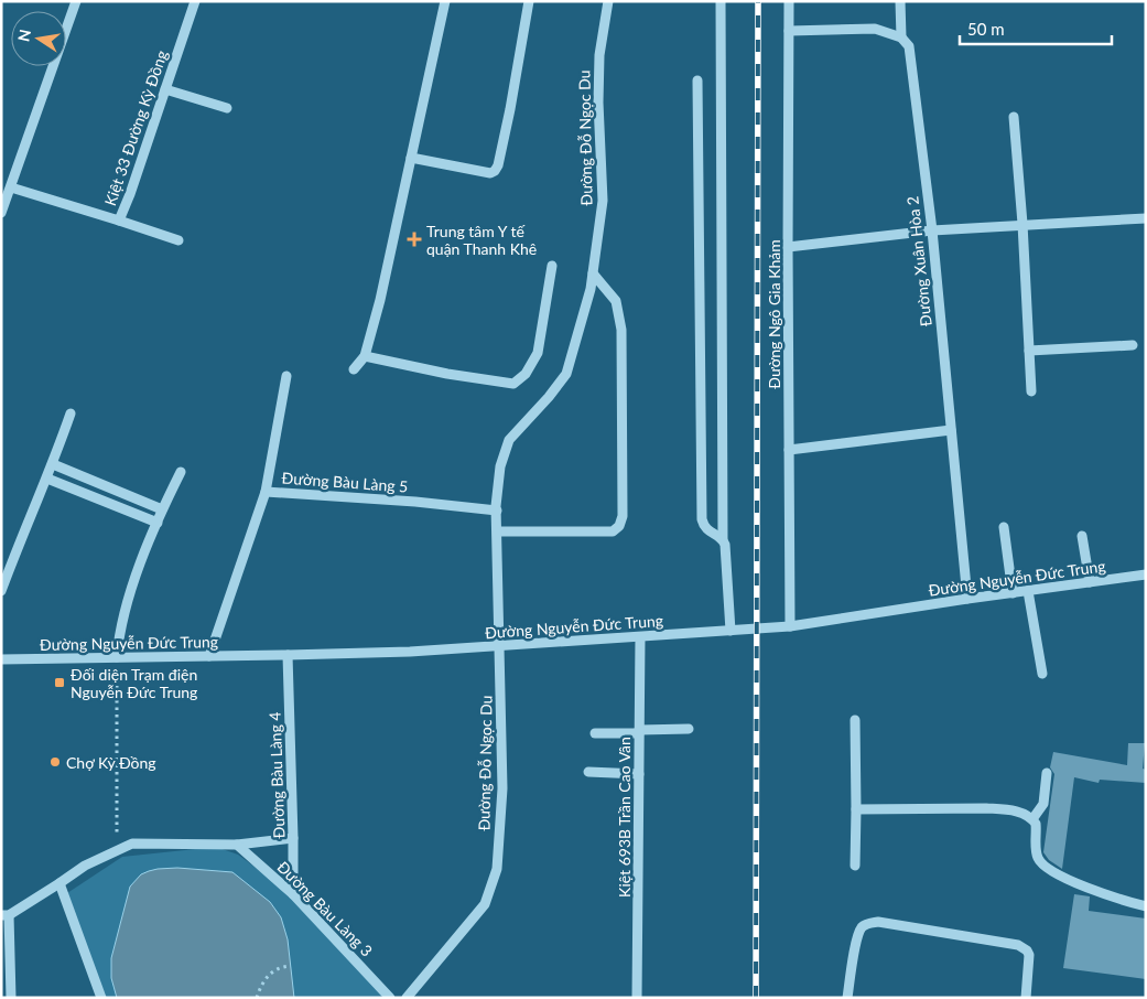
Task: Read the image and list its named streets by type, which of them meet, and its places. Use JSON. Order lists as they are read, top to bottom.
{
  "streets": {
    "street": [
      "Kiệt 33 Đường Kỳ Đồng",
      "Đường Đỗ Ngọc Du",
      "Đường Xuân Hòa 2",
      "Đường Ngô Gia Khảm",
      "Đường Bàu Làng 5",
      "Đường Nguyễn Đức Trung",
      "Đường Bàu Làng 4",
      "Kiệt 693B Trần Cao Vân",
      "Đường Bàu Làng 3"
    ]
  },
  "crossings": [
    ["Đường Đỗ Ngọc Du", "Đường Bàu Làng 5"],
    ["Đường Đỗ Ngọc Du", "Đường Nguyễn Đức Trung"],
    ["Đường Xuân Hòa 2", "Đường Nguyễn Đức Trung"],
    ["Đường Ngô Gia Khảm", "Đường Nguyễn Đức Trung"],
    ["Đường Bàu Làng 5", "Đường Nguyễn Đức Trung"],
    ["Đường Nguyễn Đức Trung", "Đường Bàu Làng 4"],
    ["Đường Nguyễn Đức Trung", "Kiệt 693B Trần Cao Vân"],
    ["Đường Bàu Làng 4", "Đường Bàu Làng 3"]
  ],
  "places": {
    "health": ["Trung tâm Y tế quận Thanh Khê"],
    "transit": ["Đối diện Trạm điện Nguyễn Đức Trung"],
    "other": ["Chợ Kỳ Đồng"]
  },
  "scale_bar": "50 m",
  "north": "left"
}
